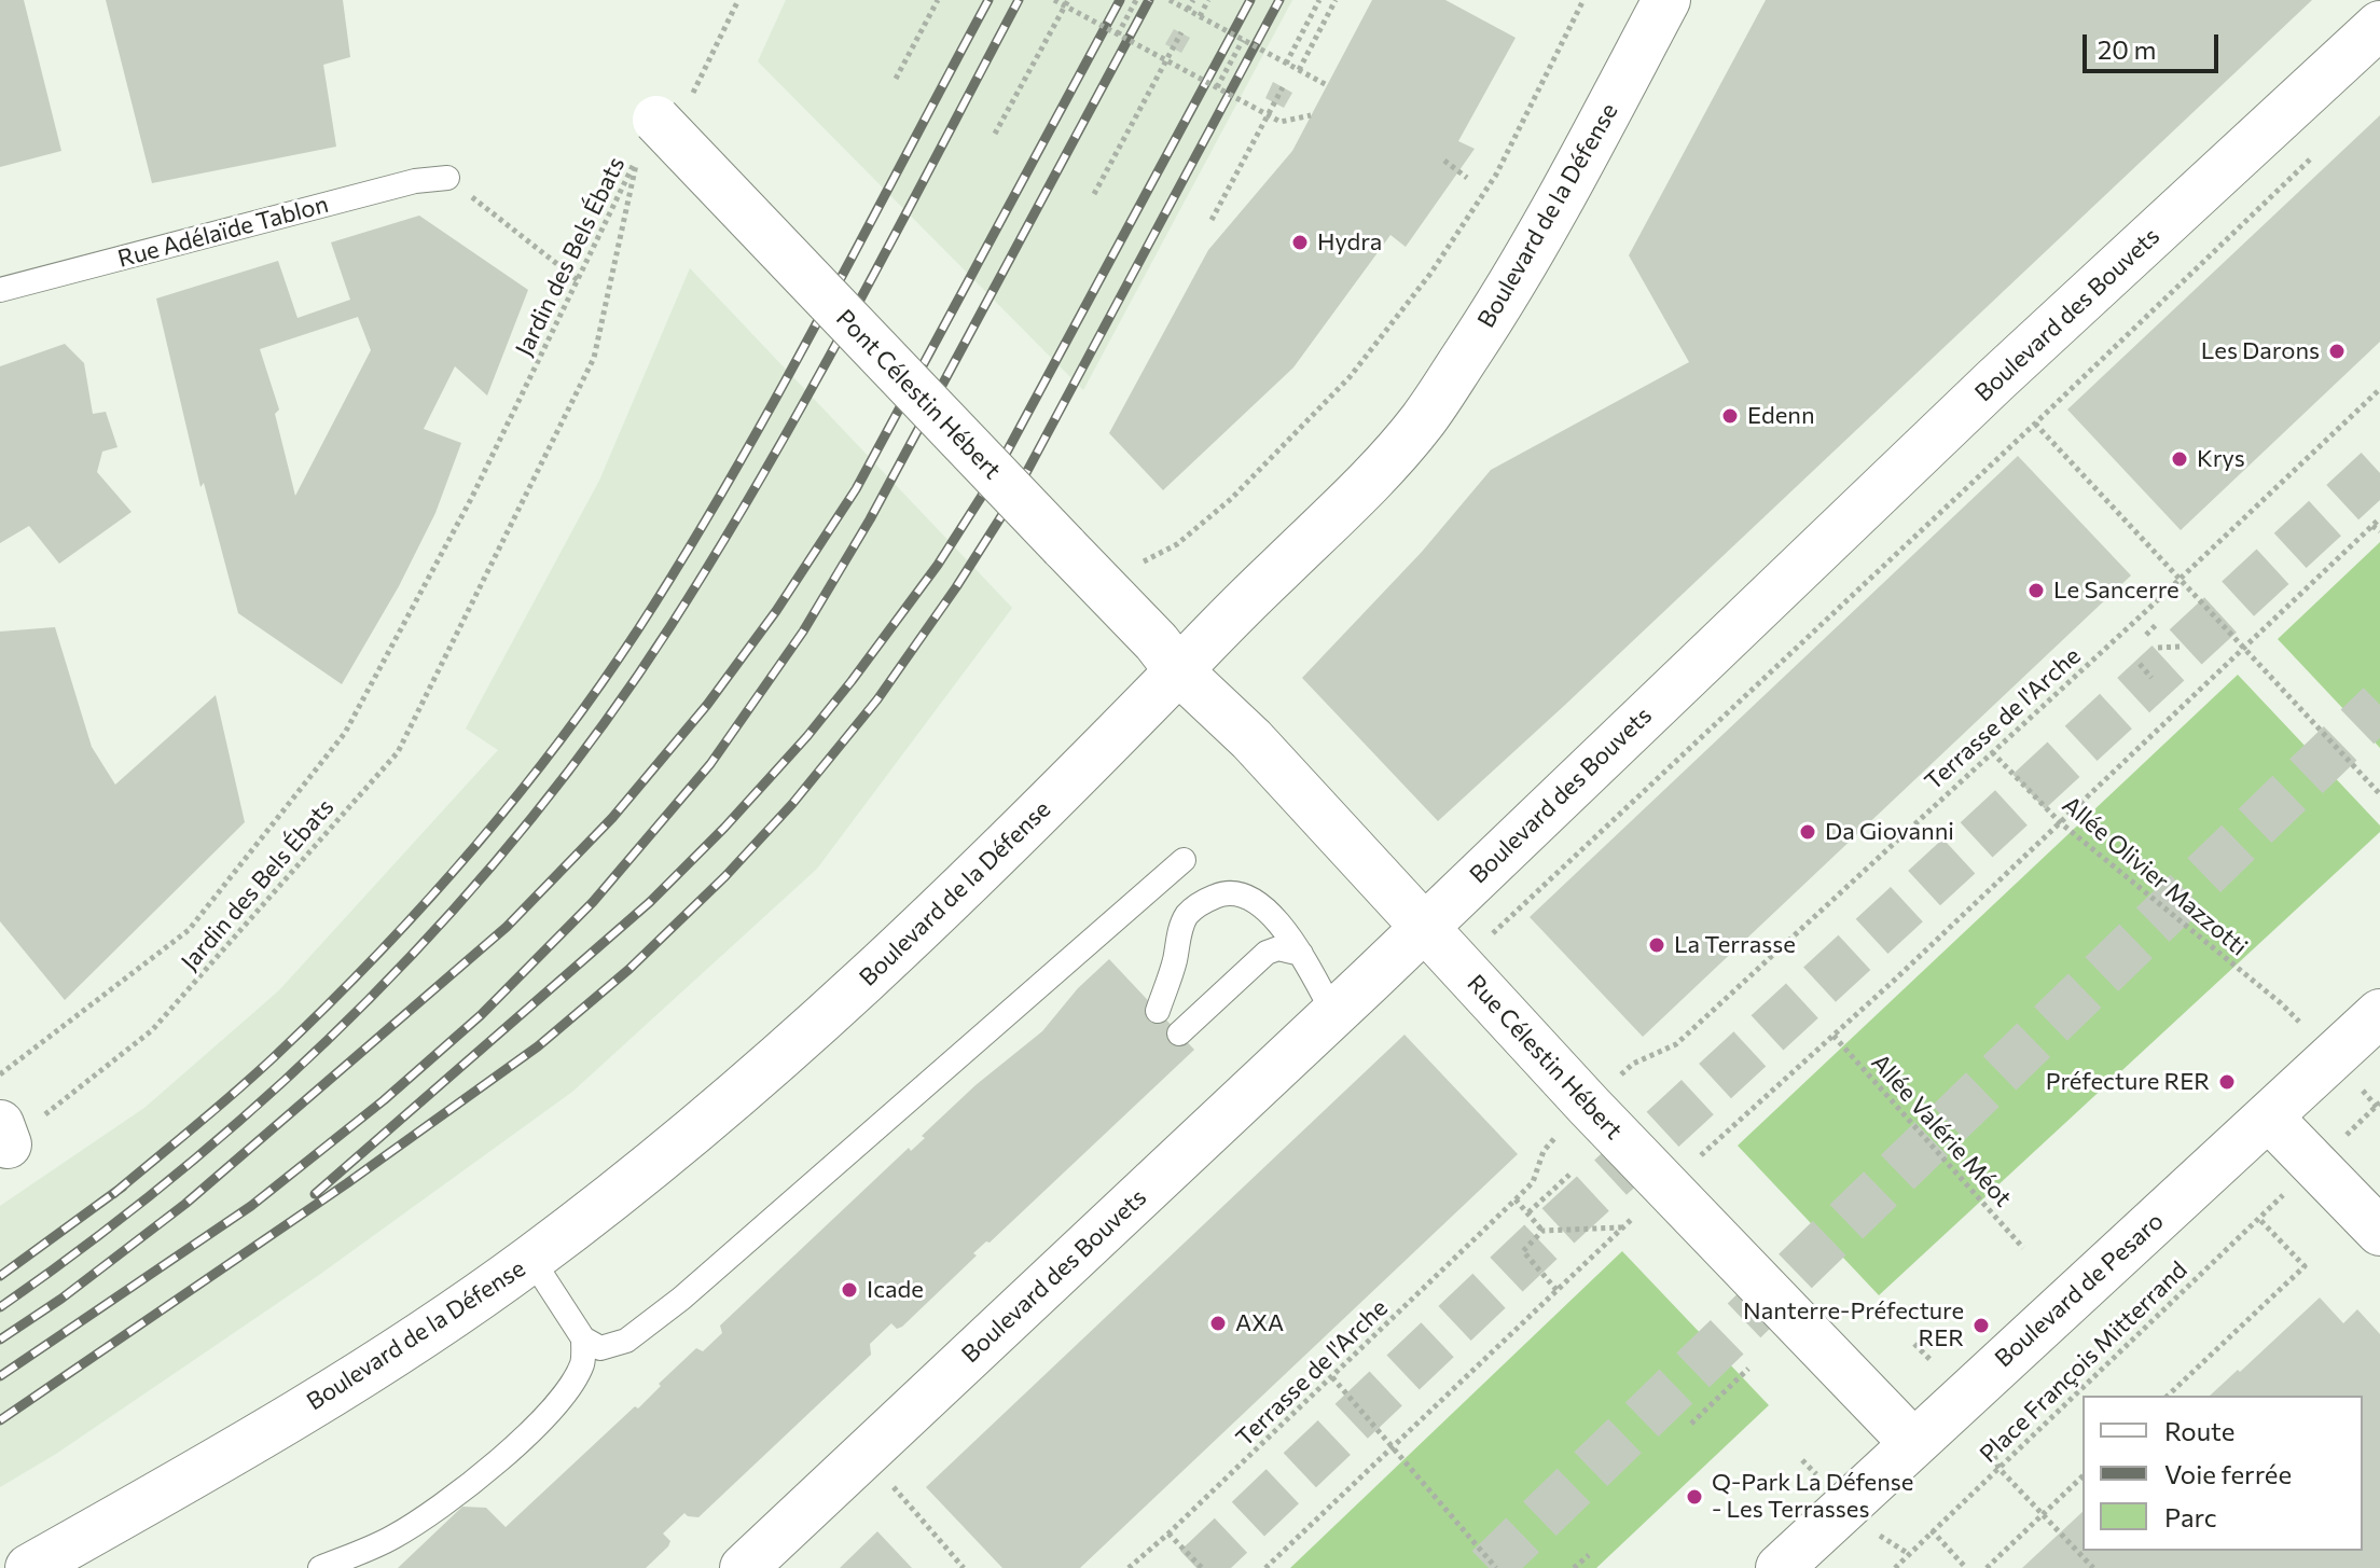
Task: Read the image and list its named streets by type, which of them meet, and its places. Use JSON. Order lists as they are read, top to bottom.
{
  "streets": {
    "main road": [
      "Boulevard de la Défense",
      "Boulevard des Bouvets",
      "Pont Célestin Hébert",
      "Rue Célestin Hébert",
      "Boulevard de Pesaro"
    ],
    "lane": ["Rue Adélaïde Tablon"],
    "path": [
      "Jardin des Bels Ébats",
      "Terrasse de l'Arche",
      "Allée Olivier Mazzotti",
      "Allée Valérie Méot",
      "Place François Mitterrand"
    ]
  },
  "crossings": [
    ["Boulevard de la Défense", "Pont Célestin Hébert"],
    ["Boulevard de la Défense", "Rue Célestin Hébert"],
    ["Boulevard des Bouvets", "Rue Célestin Hébert"],
    ["Pont Célestin Hébert", "Rue Célestin Hébert"],
    ["Terrasse de l'Arche", "Allée Olivier Mazzotti"],
    ["Rue Célestin Hébert", "Boulevard de Pesaro"]
  ],
  "places": [
    "Hydra",
    "Les Darons",
    "Edenn",
    "Krys",
    "Le Sancerre",
    "Da Giovanni",
    "La Terrasse",
    "Préfecture RER",
    "Icade",
    "AXA",
    "Nanterre-Préfecture RER",
    "Q-Park La Défense - Les Terrasses"
  ],
  "legend": ["Route", "Voie ferrée", "Parc"],
  "scale_bar": "20 m"
}
